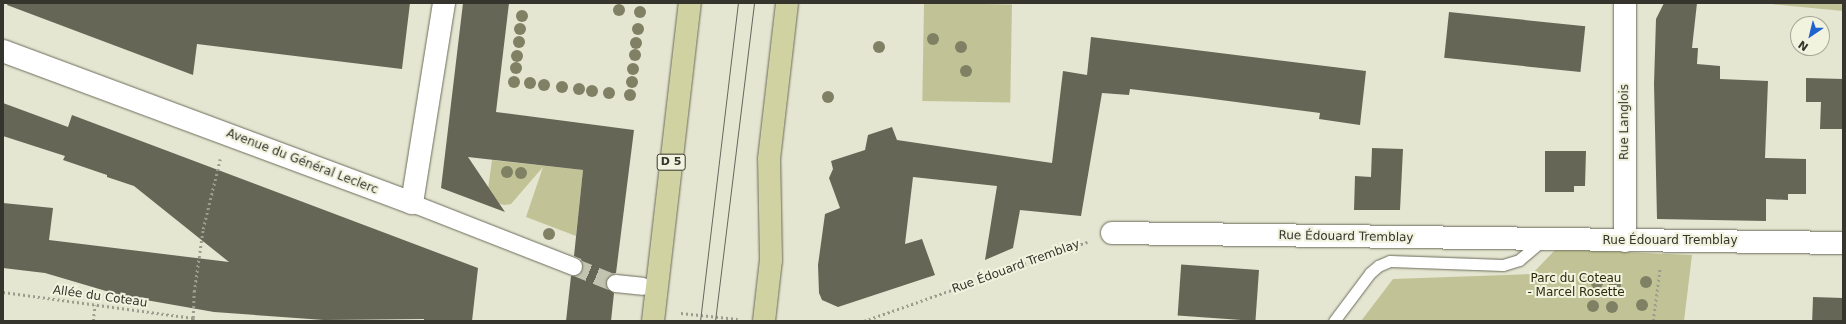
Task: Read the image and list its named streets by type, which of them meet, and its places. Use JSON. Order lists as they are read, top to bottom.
{
  "streets": {
    "main road": ["D 5"],
    "street": ["Rue Langlois", "Avenue du Général Leclerc", "Rue Édouard Tremblay"],
    "path": ["Allée du Coteau"]
  },
  "crossings": [
    ["Rue Langlois", "Rue Édouard Tremblay"]
  ],
  "parks": ["Parc du Coteau - Marcel Rosette"],
  "north": "bottom left"
}
